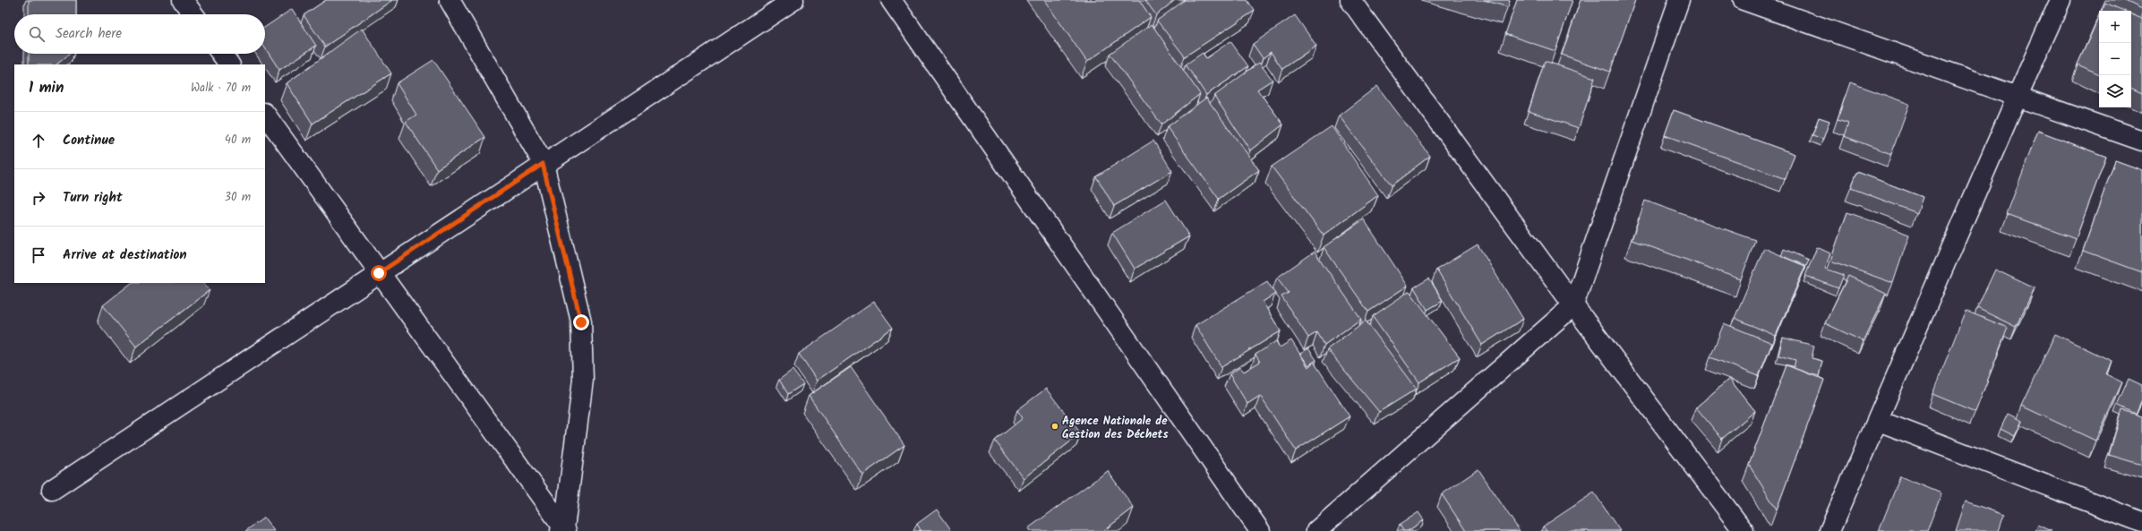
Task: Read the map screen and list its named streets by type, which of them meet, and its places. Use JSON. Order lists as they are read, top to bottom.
{
  "places": ["Agence Nationale de Gestion des Déchets"],
  "page": {
    "map_buttons": ["+", "−"],
    "search": "Search here",
    "heading": ["1 min", "Walk · 70 m"],
    "list": [
      ["Continue", "40 m"],
      ["Turn right", "30 m"],
      "Arrive at destination"
    ]
  }
}
